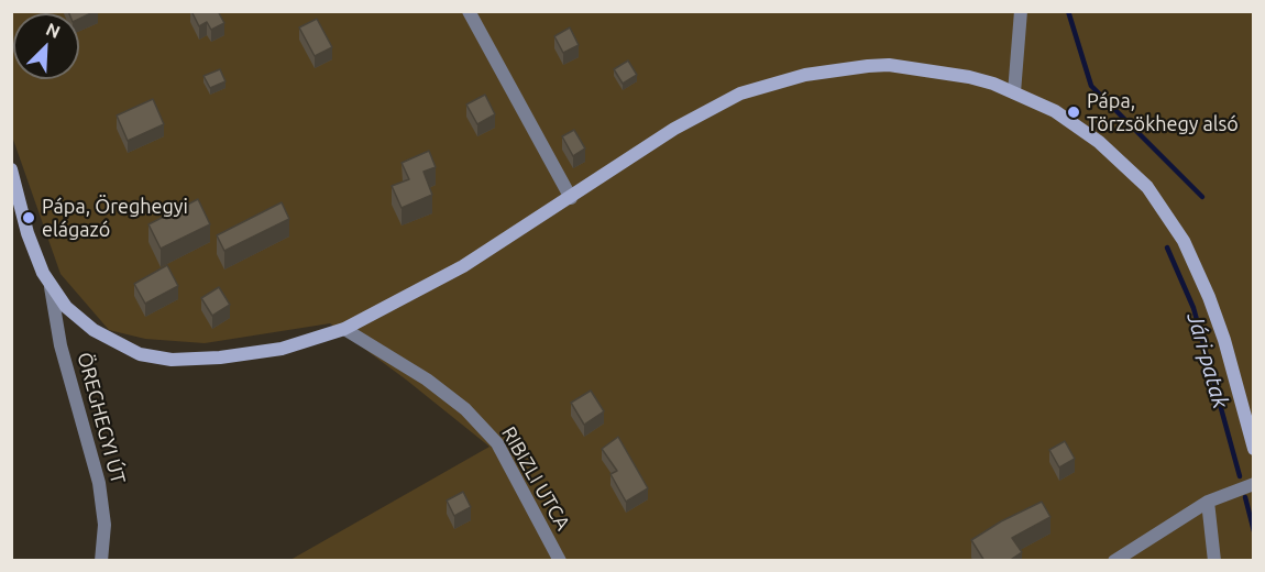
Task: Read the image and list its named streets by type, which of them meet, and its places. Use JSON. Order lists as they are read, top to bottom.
{
  "streets": {
    "street": ["ÖREGHEGYI ÚT", "RIBIZLI UTCA"]
  },
  "water": ["Jári-patak"],
  "places": ["Pápa, Törzsökhegy alsó", "Pápa, Öreghegyi elágazó"],
  "north": "top right"
}
